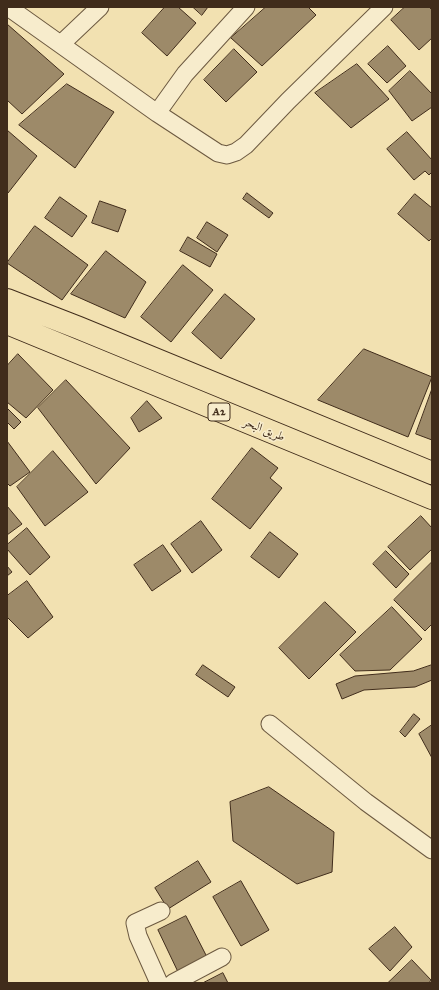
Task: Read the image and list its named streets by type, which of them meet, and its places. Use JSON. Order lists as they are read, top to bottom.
{
  "streets": {
    "highway": ["A2", "طريق البحر"]
  }
}
